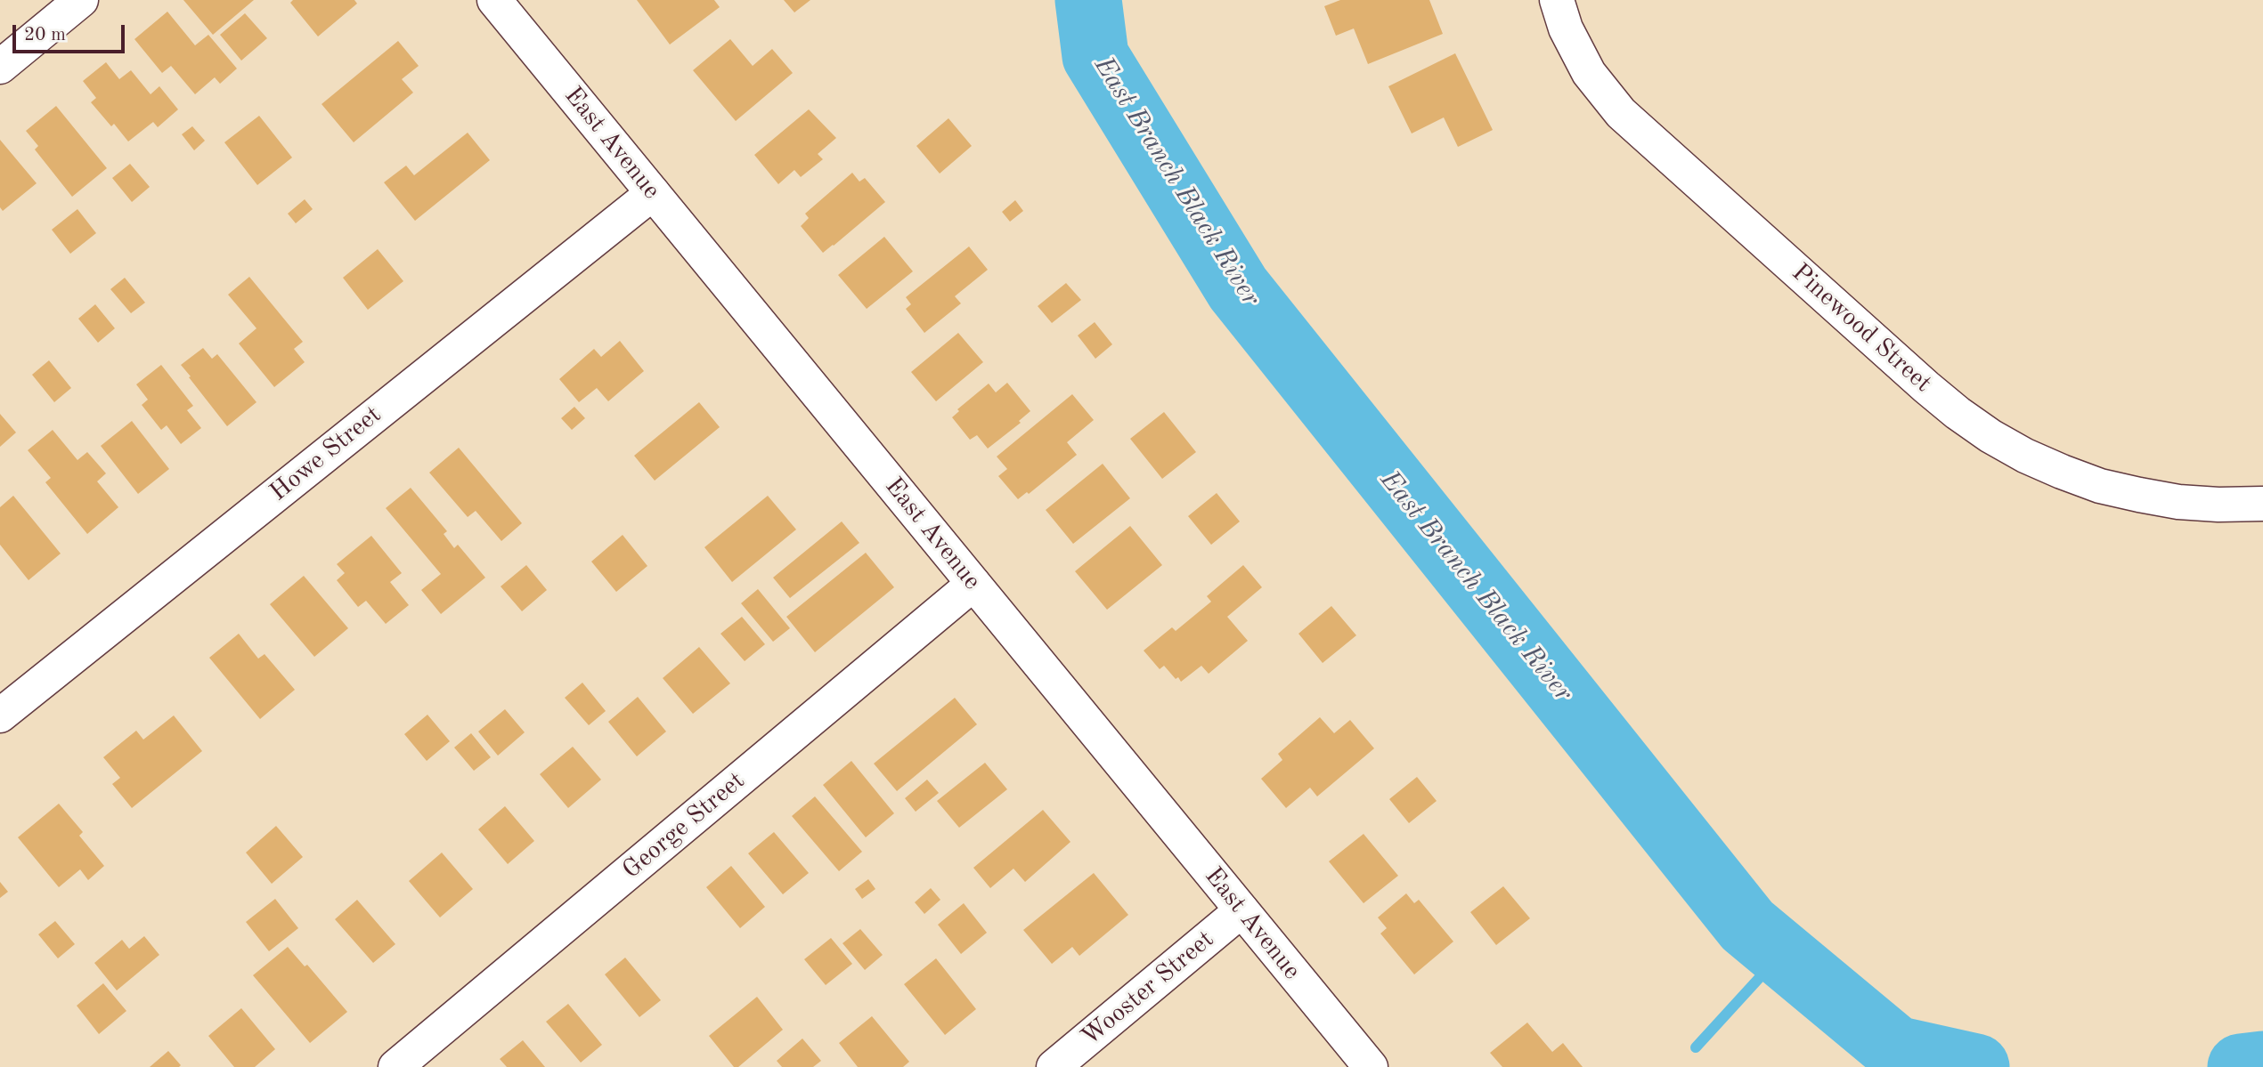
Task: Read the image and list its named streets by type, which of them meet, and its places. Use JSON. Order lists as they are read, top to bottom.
{
  "streets": {
    "street": [
      "East Avenue",
      "Pinewood Street",
      "Howe Street",
      "George Street",
      "Wooster Street"
    ]
  },
  "crossings": [
    ["East Avenue", "Howe Street"],
    ["East Avenue", "George Street"],
    ["East Avenue", "Wooster Street"]
  ],
  "water": ["East Branch Black River"],
  "scale_bar": "20 m"
}
